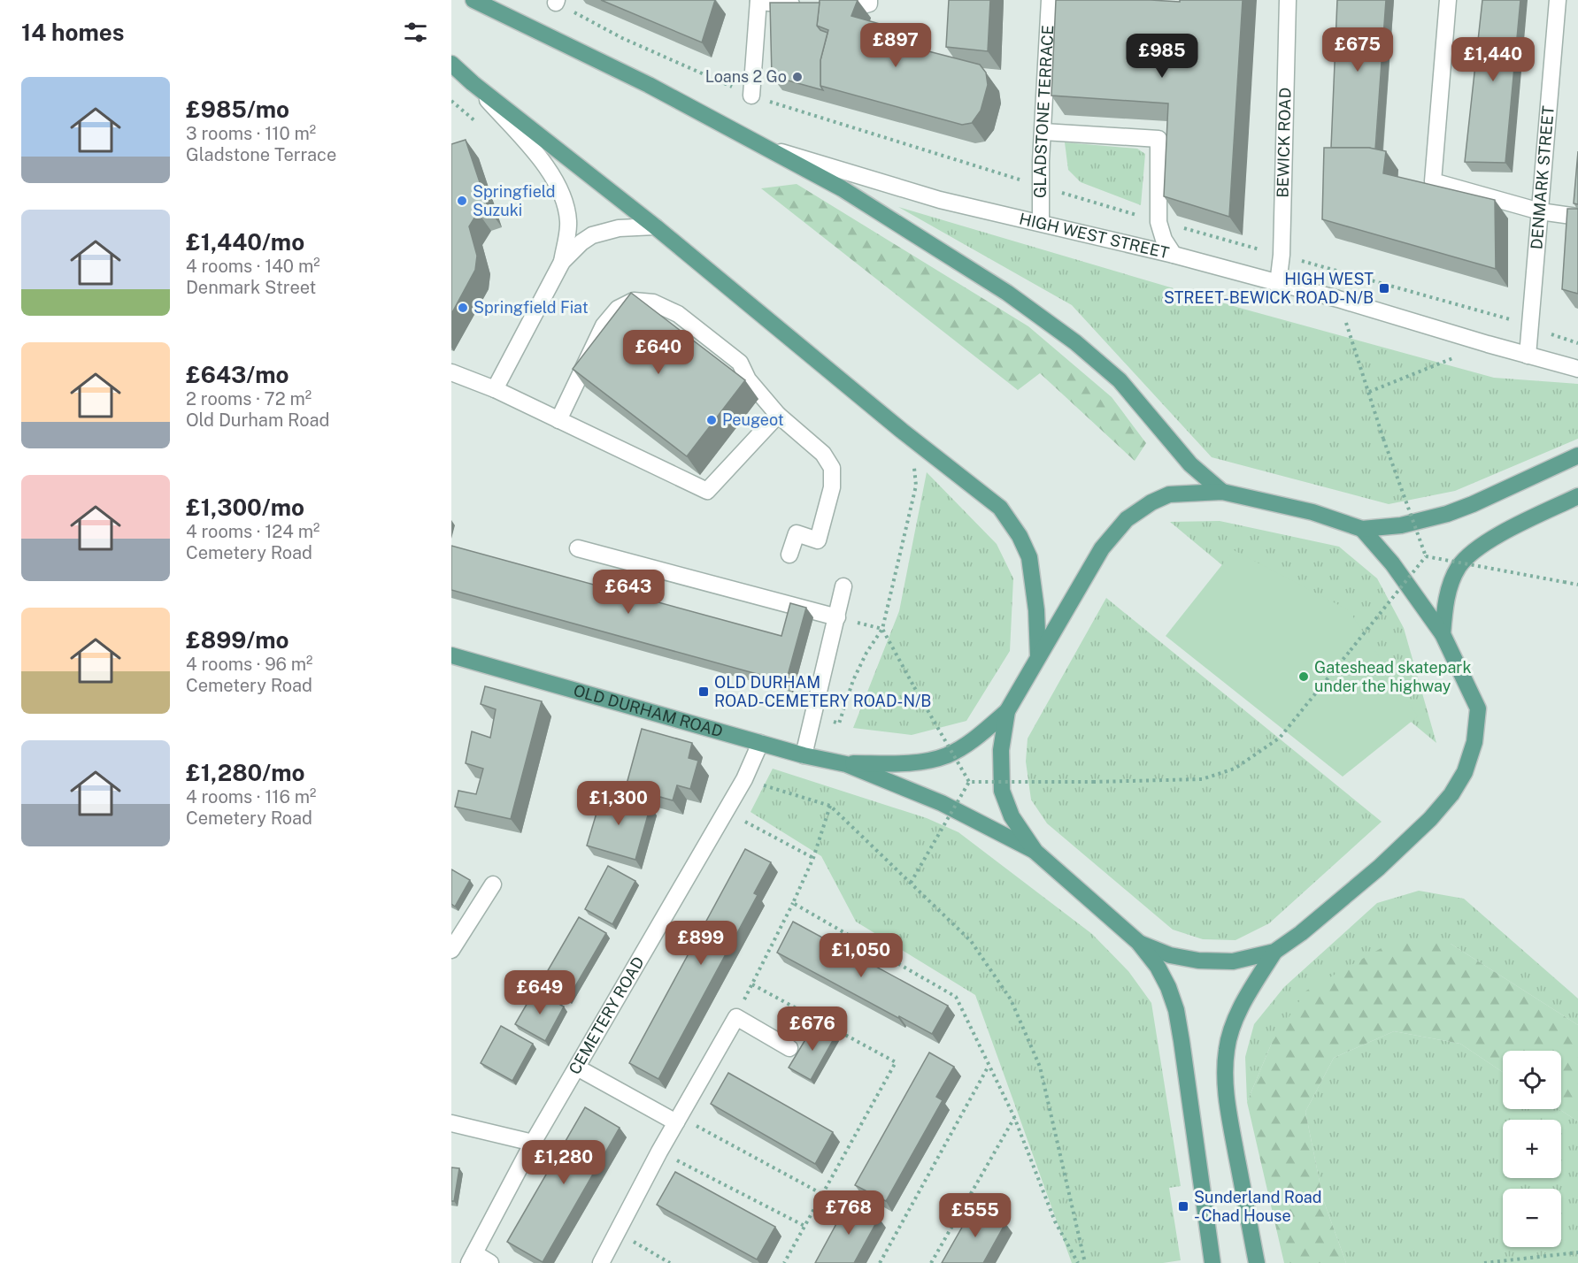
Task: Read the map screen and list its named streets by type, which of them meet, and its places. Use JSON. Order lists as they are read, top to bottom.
{
  "streets": {
    "main road": ["OLD DURHAM ROAD"],
    "street": [
      "GLADSTONE TERRACE",
      "BEWICK ROAD",
      "DENMARK STREET",
      "HIGH WEST STREET",
      "CEMETERY ROAD"
    ]
  },
  "crossings": [
    ["GLADSTONE TERRACE", "HIGH WEST STREET"],
    ["BEWICK ROAD", "HIGH WEST STREET"],
    ["DENMARK STREET", "HIGH WEST STREET"],
    ["OLD DURHAM ROAD", "CEMETERY ROAD"]
  ],
  "places": {
    "other": [
      "Loans 2 Go",
      "Springfield Suzuki",
      "Springfield Fiat",
      "Peugeot",
      "Gateshead skatepark under the highway"
    ],
    "transit": ["HIGH WEST STREET-BEWICK ROAD-N/B", "OLD DURHAM ROAD-CEMETERY ROAD-N/B", "Sunderland Road - Chad House"]
  },
  "page": {
    "heading": "14 homes",
    "price": [
      "£897",
      "£675",
      "£985",
      "£1,440",
      "£640",
      "£643",
      "£1,300",
      "£899",
      "£1,050",
      "£649",
      "£676",
      "£1,280",
      "£768",
      "£555"
    ],
    "list": [
      {
        "name": "£985/mo",
        "note": "3 rooms · 110 m² · Gladstone Terrace"
      },
      {
        "name": "£1,440/mo",
        "note": "4 rooms · 140 m² · Denmark Street"
      },
      {
        "name": "£643/mo",
        "note": "2 rooms · 72 m² · Old Durham Road"
      },
      {
        "name": "£1,300/mo",
        "note": "4 rooms · 124 m² · Cemetery Road"
      },
      {
        "name": "£899/mo",
        "note": "4 rooms · 96 m² · Cemetery Road"
      },
      {
        "name": "£1,280/mo",
        "note": "4 rooms · 116 m² · Cemetery Road"
      }
    ],
    "map_buttons": ["+", "−"]
  }
}
